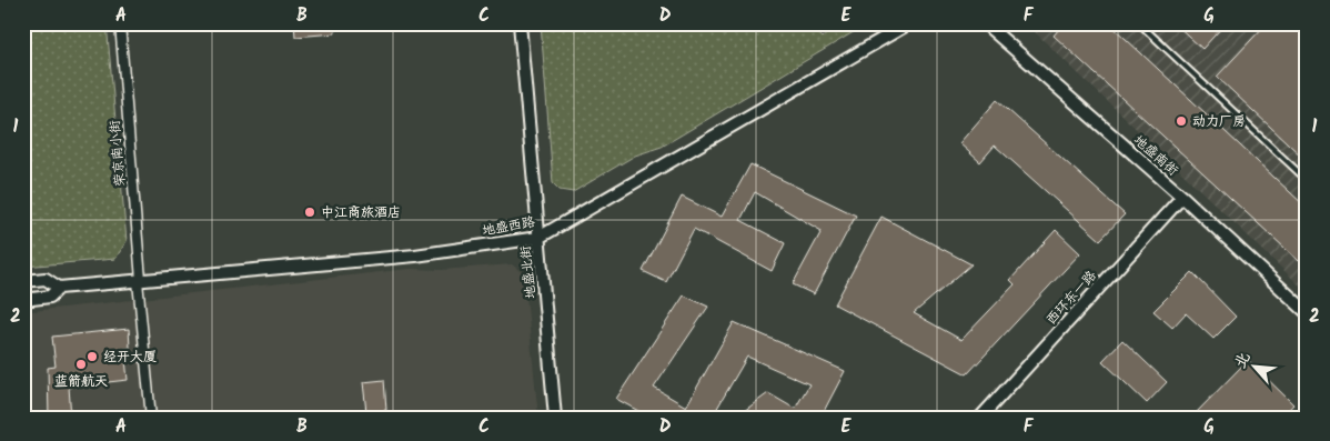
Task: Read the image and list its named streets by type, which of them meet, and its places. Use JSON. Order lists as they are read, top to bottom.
{
  "streets": {
    "street": [
      "荣京南小街",
      "地盛南街",
      "地盛西路",
      "地盛北街",
      "西环东一路"
    ]
  },
  "crossings": [
    ["荣京南小街", "地盛西路"],
    ["地盛南街", "西环东一路"],
    ["地盛西路", "地盛北街"]
  ],
  "places": [
    "动力厂房",
    "中江商旅酒店",
    "经开大厦",
    "蓝箭航天"
  ],
  "north": "top left",
  "grid": {
    "columns": [
      "A",
      "B",
      "C",
      "D",
      "E",
      "F",
      "G"
    ],
    "rows": ["1", "2"]
  }
}
